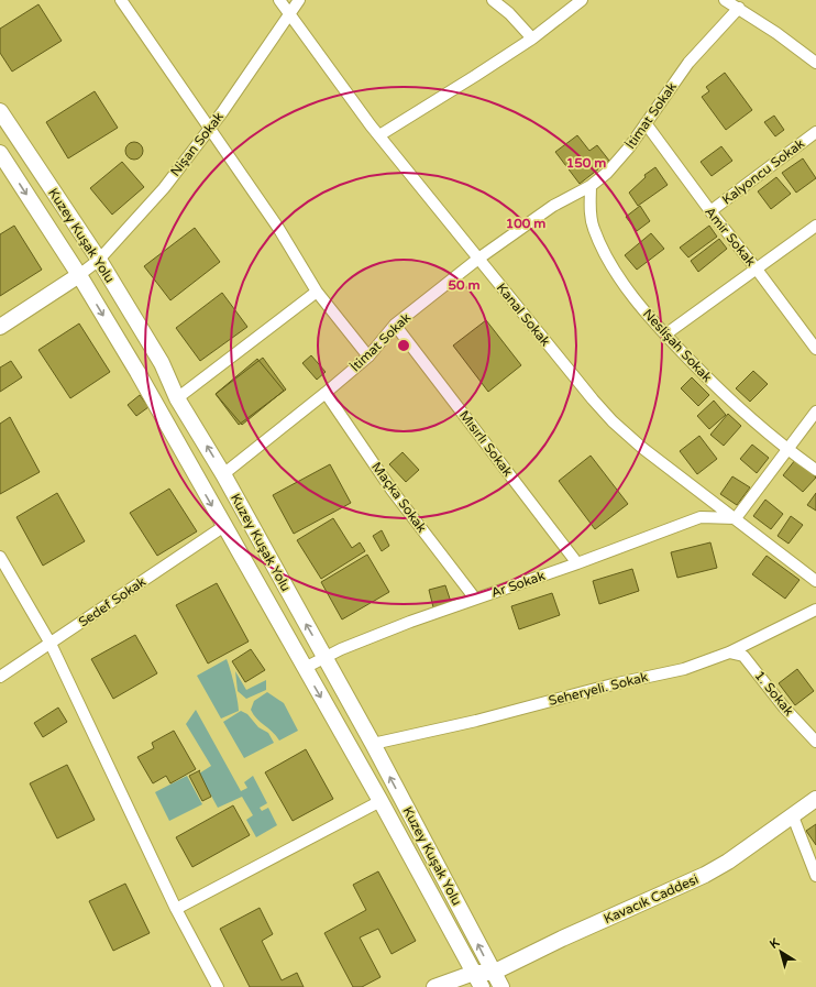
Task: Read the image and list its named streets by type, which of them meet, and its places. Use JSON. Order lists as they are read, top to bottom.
{
  "streets": {
    "main road": ["Kuzey Kuşak Yolu", "Kavacık Caddesi"],
    "street": [
      "İtimat Sokak",
      "Nişan Sokak",
      "Kalyoncu Sokak",
      "Amir Sokak",
      "Kanal Sokak",
      "Neslişah Sokak",
      "Mısırlı Sokak",
      "Maçka Sokak",
      "Ar Sokak",
      "Sedef Sokak",
      "Seheryeli. Sokak",
      "1. Sokak"
    ]
  },
  "crossings": [
    ["İtimat Sokak", "Kuzey Kuşak Yolu"],
    ["İtimat Sokak", "Amir Sokak"],
    ["İtimat Sokak", "Kanal Sokak"],
    ["İtimat Sokak", "Neslişah Sokak"],
    ["İtimat Sokak", "Mısırlı Sokak"],
    ["İtimat Sokak", "Maçka Sokak"],
    ["Nişan Sokak", "Kuzey Kuşak Yolu"],
    ["Nişan Sokak", "Kanal Sokak"],
    ["Kalyoncu Sokak", "Amir Sokak"],
    ["Kuzey Kuşak Yolu", "Ar Sokak"],
    ["Kuzey Kuşak Yolu", "Sedef Sokak"],
    ["Kuzey Kuşak Yolu", "Seheryeli. Sokak"],
    ["Kuzey Kuşak Yolu", "Kavacık Caddesi"],
    ["Kanal Sokak", "Ar Sokak"],
    ["Mısırlı Sokak", "Ar Sokak"],
    ["Maçka Sokak", "Ar Sokak"],
    ["Seheryeli. Sokak", "1. Sokak"]
  ],
  "north": "top left",
  "rings": ["150 m", "100 m", "50 m"]
}
